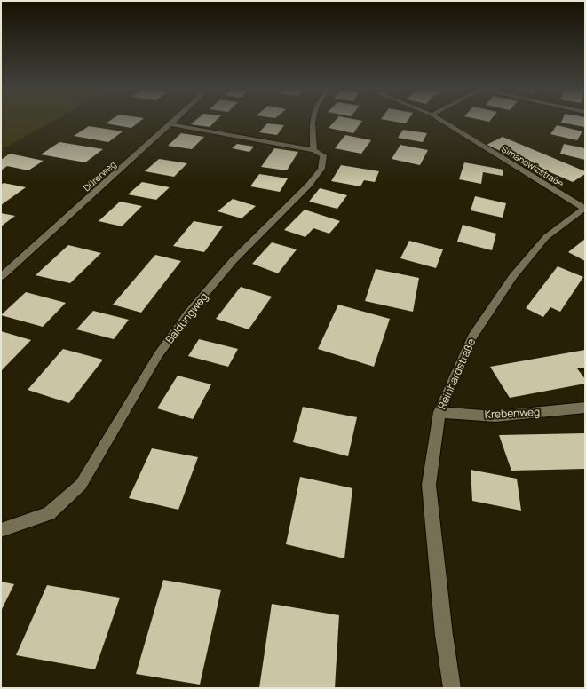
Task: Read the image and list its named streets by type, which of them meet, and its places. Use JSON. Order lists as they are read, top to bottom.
{
  "streets": {
    "street": [
      "Simanowizstraße",
      "Dürerweg",
      "Baldungweg",
      "Reinhardstraße",
      "Krebenweg"
    ]
  },
  "crossings": [
    ["Simanowizstraße", "Reinhardstraße"],
    ["Reinhardstraße", "Krebenweg"]
  ]
}
